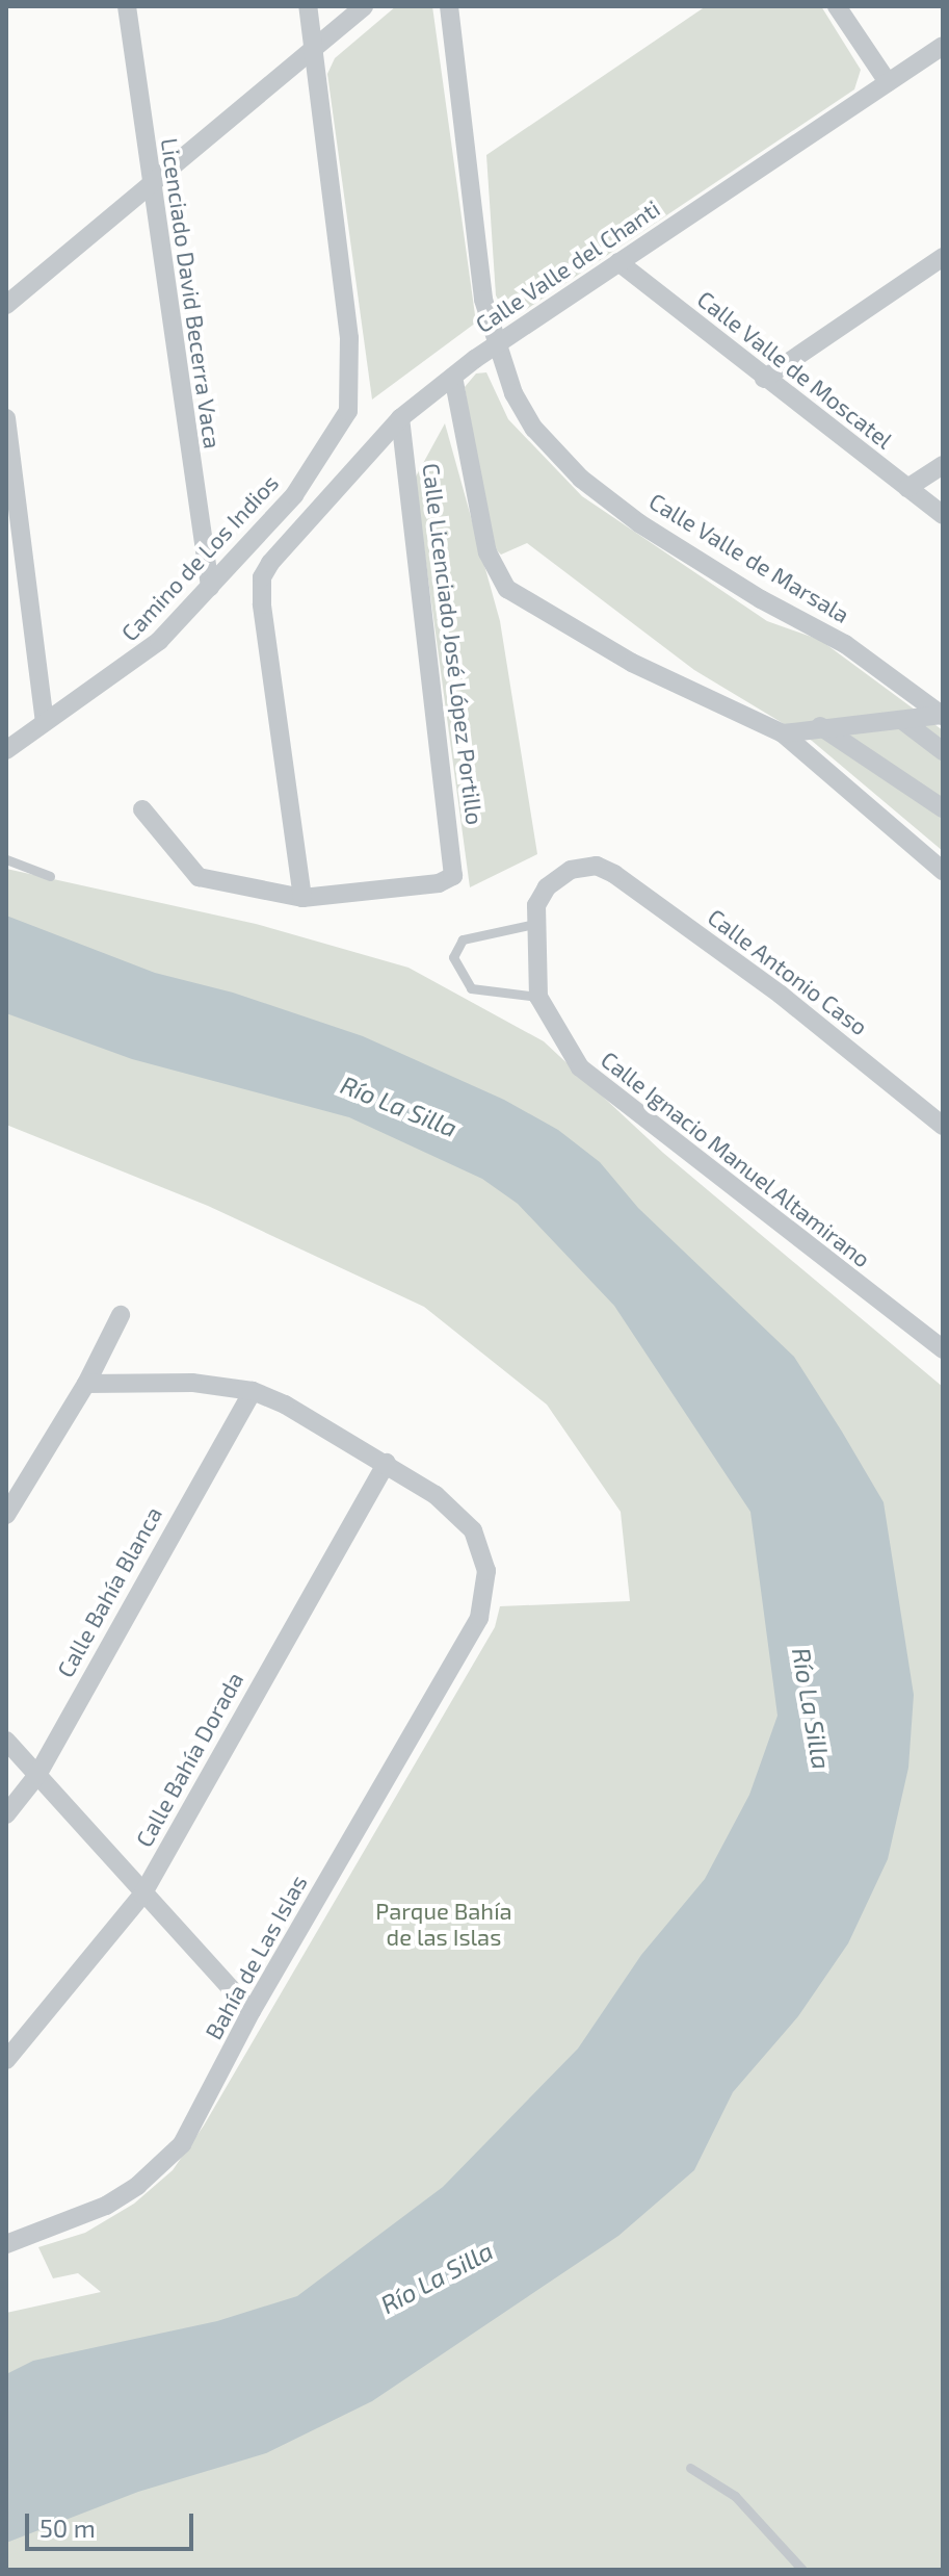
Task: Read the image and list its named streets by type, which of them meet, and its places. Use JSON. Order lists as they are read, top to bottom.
{
  "streets": {
    "street": [
      "Calle Valle del Chanti",
      "Licenciado David Becerra Vaca",
      "Calle Valle de Moscatel",
      "Camino de Los Indios",
      "Calle Valle de Marsala",
      "Calle Licenciado José López Portillo",
      "Calle Antonio Caso",
      "Calle Ignacio Manuel Altamirano",
      "Calle Bahía Blanca",
      "Calle Bahía Dorada",
      "Bahía de Las Islas"
    ]
  },
  "crossings": [
    ["Calle Valle del Chanti", "Calle Valle de Moscatel"],
    ["Calle Valle del Chanti", "Calle Valle de Marsala"],
    ["Calle Valle del Chanti", "Calle Licenciado José López Portillo"],
    ["Licenciado David Becerra Vaca", "Camino de Los Indios"],
    ["Calle Antonio Caso", "Calle Ignacio Manuel Altamirano"],
    ["Calle Bahía Dorada", "Bahía de Las Islas"]
  ],
  "water": ["Río La Silla"],
  "parks": ["Parque Bahía de las Islas"],
  "scale_bar": "50 m"
}
